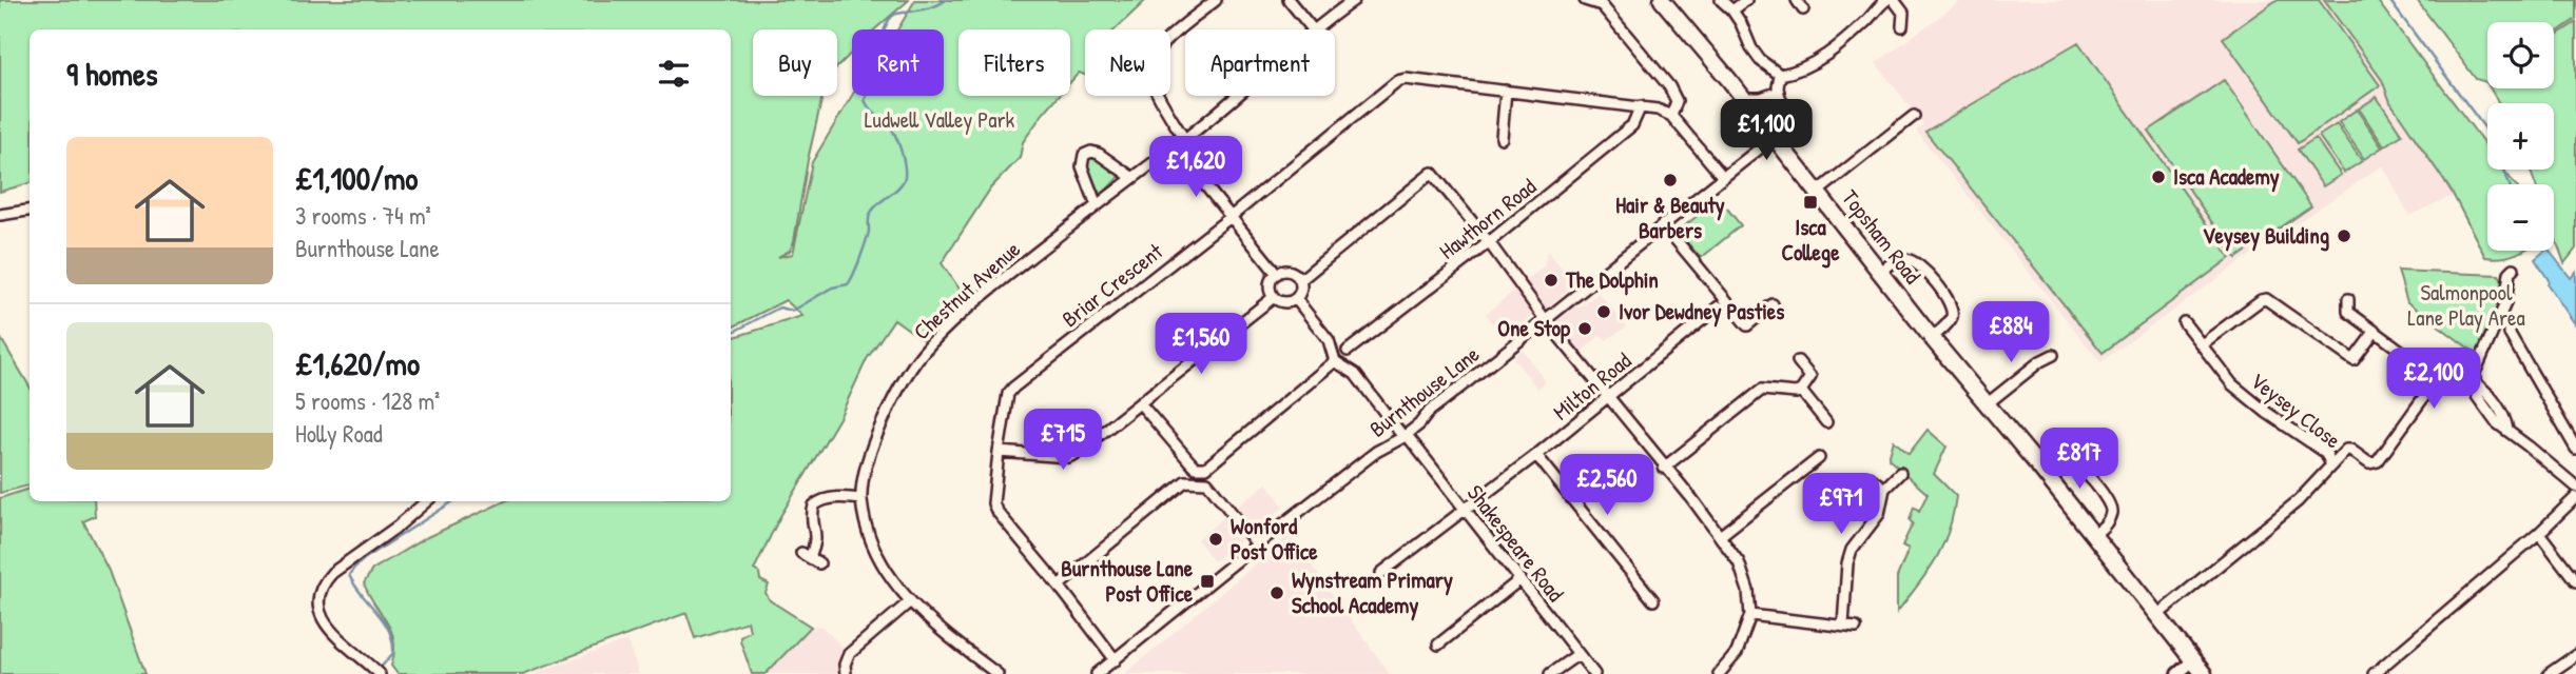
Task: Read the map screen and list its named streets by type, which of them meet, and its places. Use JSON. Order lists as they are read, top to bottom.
{
  "streets": {
    "main road": ["Topsham Road"],
    "street": [
      "Hawthorn Road",
      "Briar Crescent",
      "Chestnut Avenue",
      "Milton Road",
      "Burnthouse Lane",
      "Veysey Close",
      "Shakespeare Road"
    ]
  },
  "crossings": [
    ["Hawthorn Road", "Briar Crescent"],
    ["Topsham Road", "Burnthouse Lane"],
    ["Briar Crescent", "Burnthouse Lane"],
    ["Milton Road", "Shakespeare Road"],
    ["Burnthouse Lane", "Shakespeare Road"]
  ],
  "parks": ["Ludwell Valley Park", "Salmonpool Lane Play Area"],
  "places": {
    "other": [
      "Isca Academy",
      "Hair & Beauty Barbers",
      "Veysey Building",
      "The Dolphin",
      "Ivor Dewdney Pasties",
      "One Stop",
      "Wonford Post Office",
      "Wynstream Primary School Academy"
    ],
    "transit": ["Isca College", "Burnthouse Lane Post Office"]
  },
  "page": {
    "map_buttons": ["+", "−"],
    "chip": [
      "Buy",
      "Rent",
      "Filters",
      "New",
      "Apartment"
    ],
    "heading": "9 homes",
    "price": [
      "£1,100",
      "£1,620",
      "£884",
      "£1,560",
      "£2,100",
      "£715",
      "£817",
      "£2,560",
      "£971"
    ],
    "list": [
      {
        "name": "£1,100/mo",
        "note": "3 rooms · 74 m² · Burnthouse Lane"
      },
      {
        "name": "£1,620/mo",
        "note": "5 rooms · 128 m² · Holly Road"
      }
    ]
  }
}
